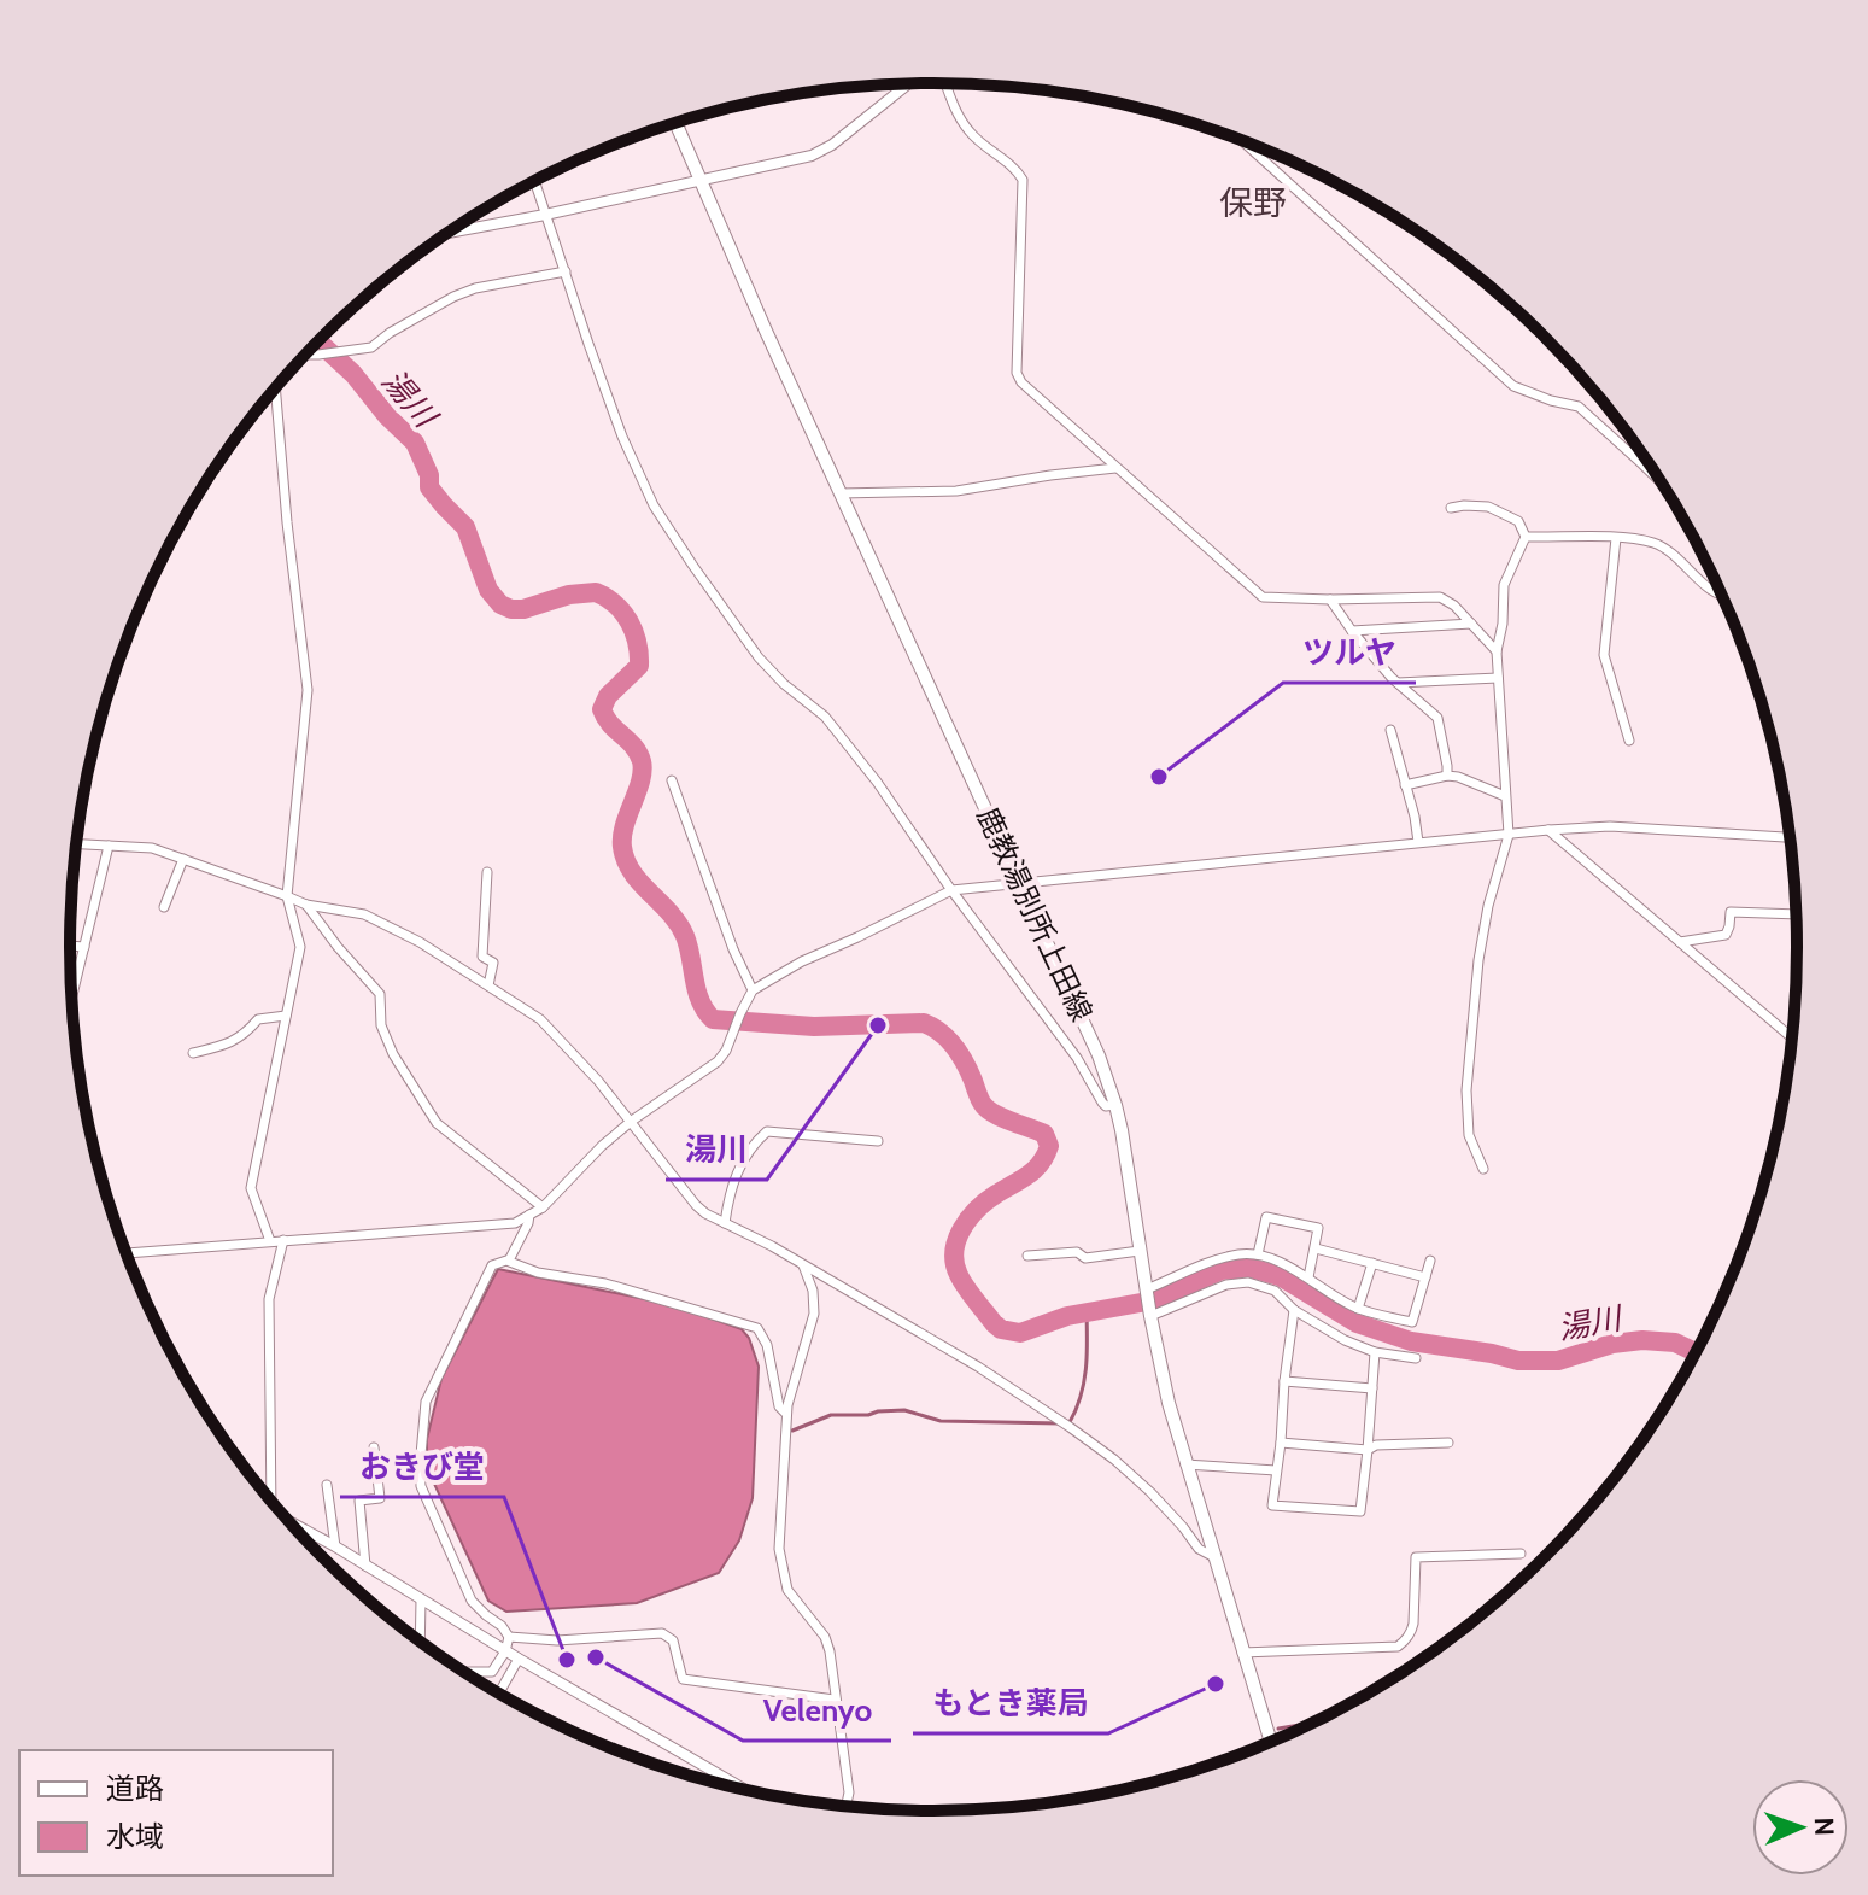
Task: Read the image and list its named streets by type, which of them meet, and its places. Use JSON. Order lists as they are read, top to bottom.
{
  "streets": {
    "main road": ["鹿教湯別所上田線"]
  },
  "districts": ["保野"],
  "water": ["湯川"],
  "places": [
    "ツルヤ",
    "湯川",
    "Velenyo",
    "おきび堂",
    "もとき薬局"
  ],
  "legend": ["道路", "水域"],
  "north": "right"
}
